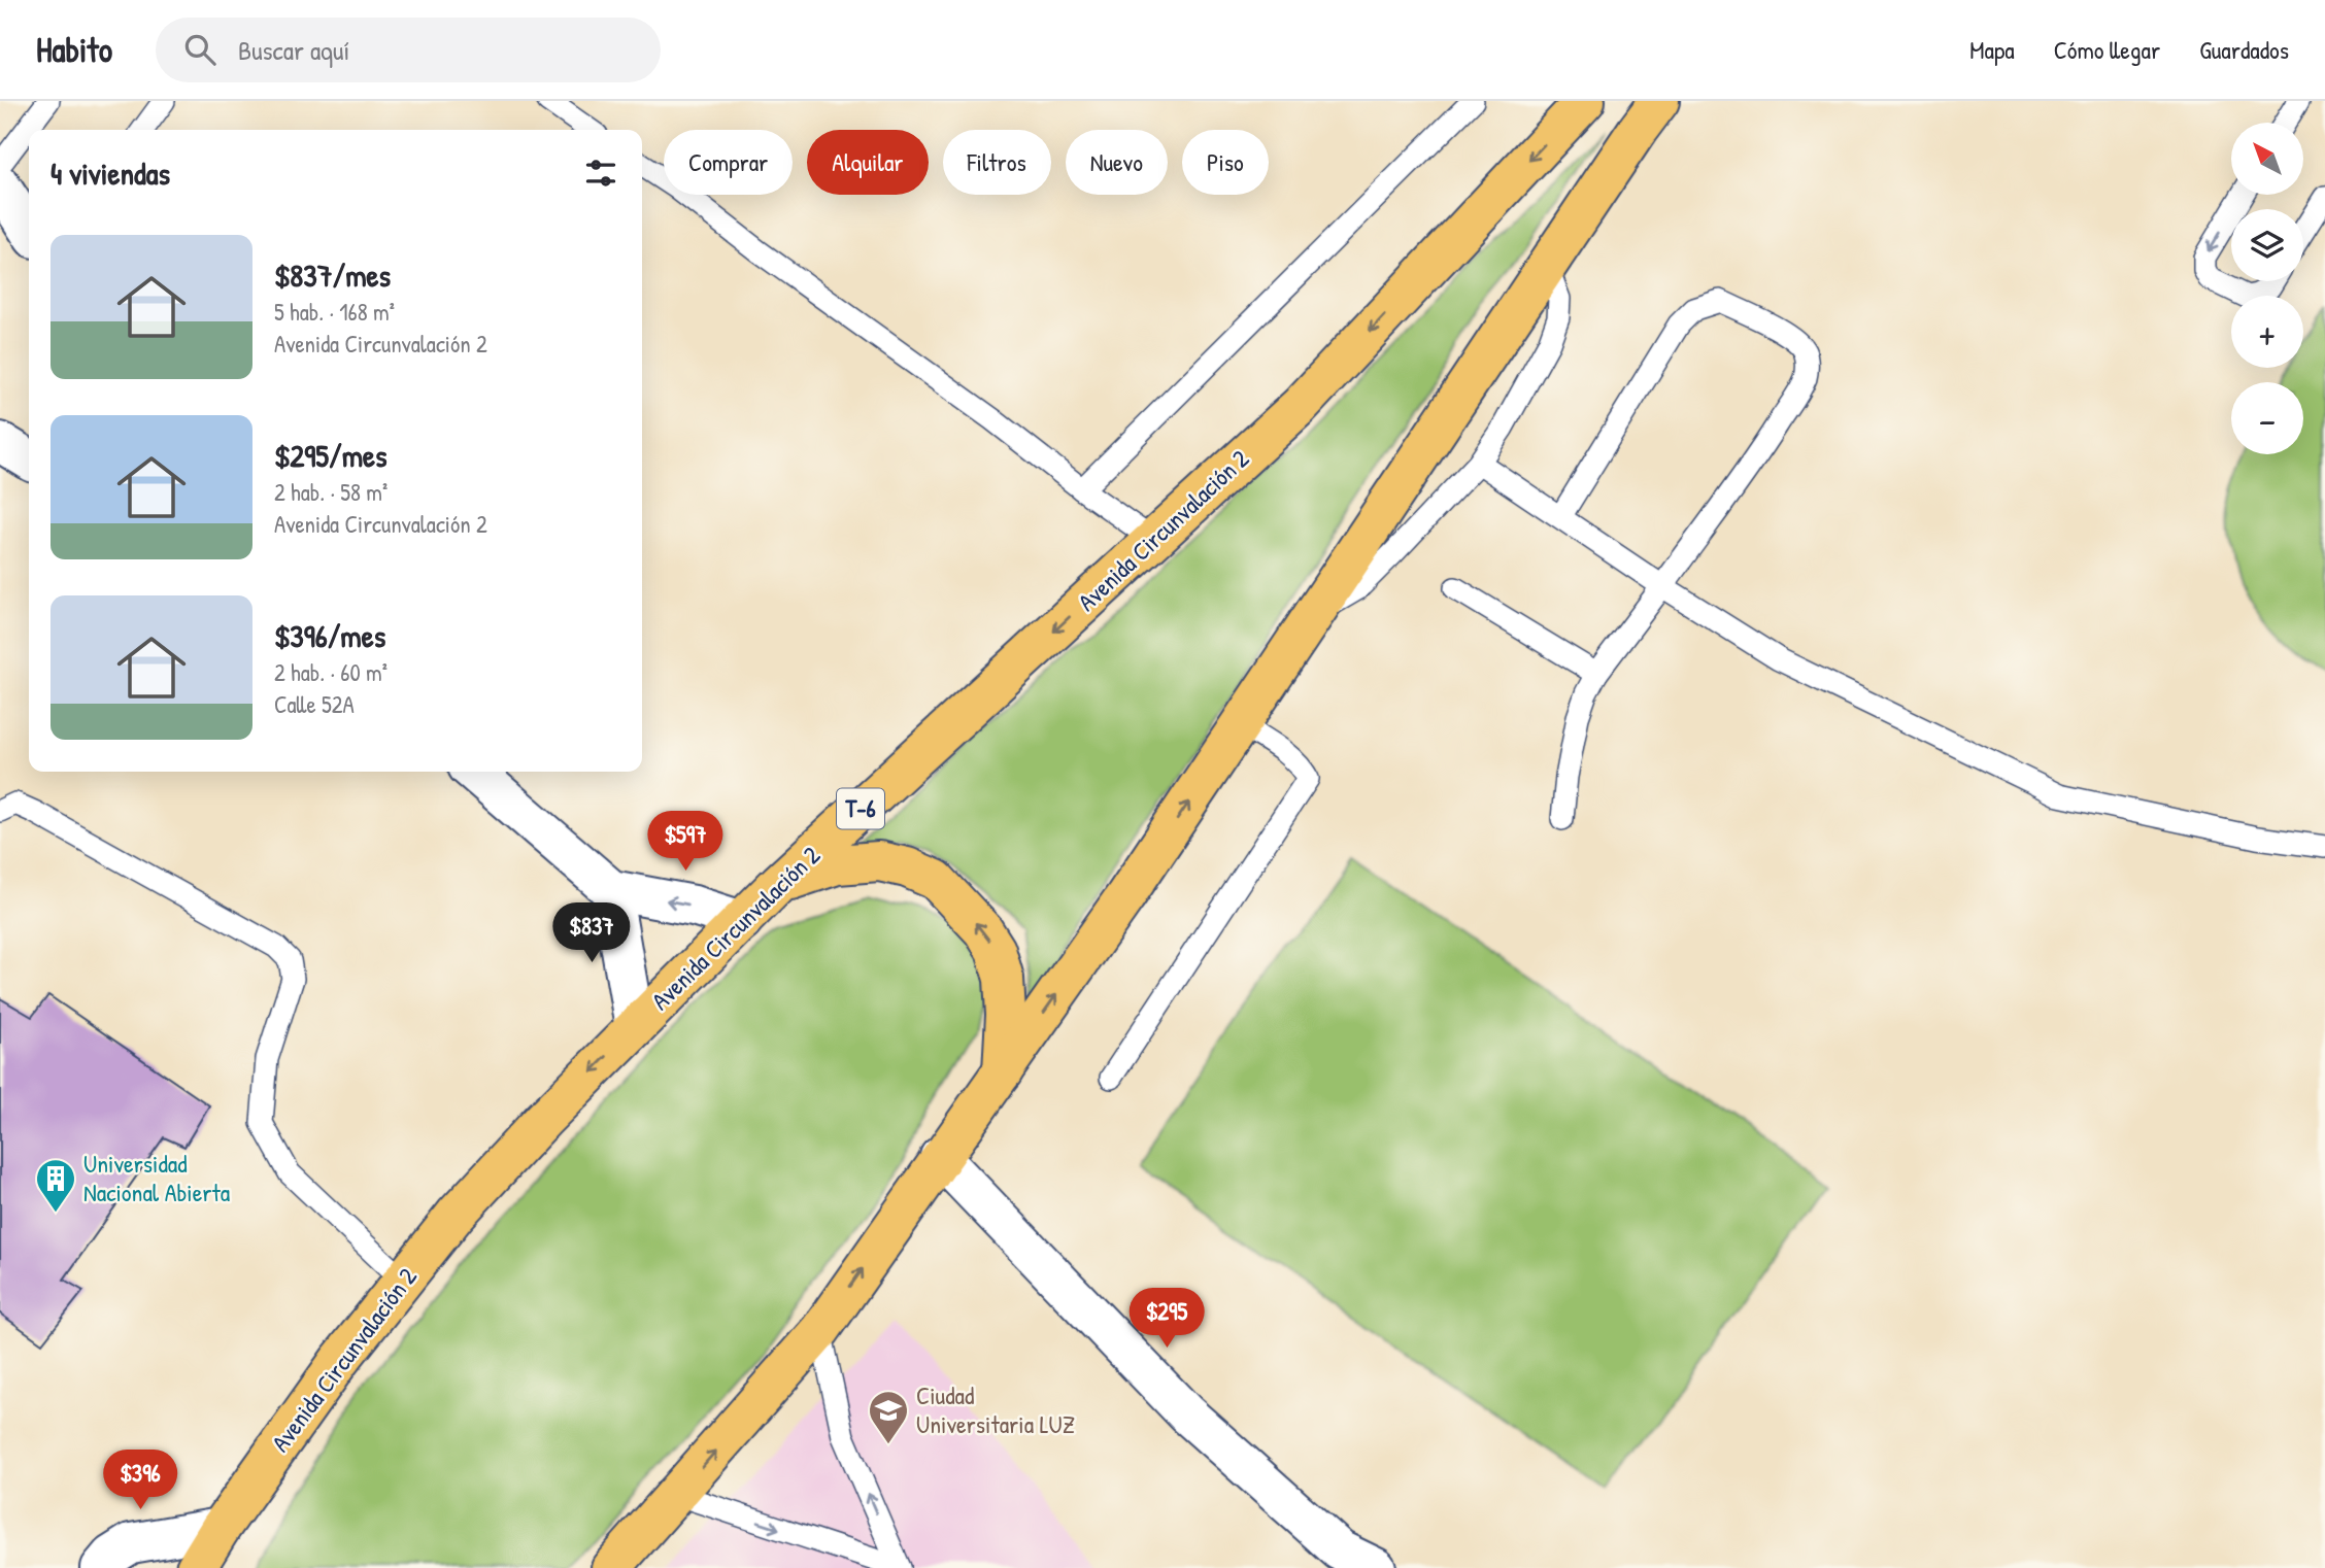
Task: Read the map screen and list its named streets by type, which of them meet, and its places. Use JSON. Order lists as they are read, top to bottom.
{
  "streets": {
    "highway": ["Avenida Circunvalación 2", "T-6"]
  },
  "crossings": [
    ["Avenida Circunvalación 2", "T-6"]
  ],
  "places": {
    "building": ["Universidad Nacional Abierta"],
    "school or university": ["Ciudad Universitaria LUZ"]
  },
  "north": "top left",
  "page": {
    "header": "Habito",
    "search": "Buscar aquí",
    "nav": ["Mapa", "Cómo llegar", "Guardados"],
    "map_buttons": ["+", "−"],
    "chip": [
      "Comprar",
      "Alquilar",
      "Filtros",
      "Nuevo",
      "Piso"
    ],
    "heading": "4 viviendas",
    "list": [
      {
        "name": "$837/mes",
        "note": "5 hab. · 168 m² · Avenida Circunvalación 2"
      },
      {
        "name": "$295/mes",
        "note": "2 hab. · 58 m² · Avenida Circunvalación 2"
      },
      {
        "name": "$396/mes",
        "note": "2 hab. · 60 m² · Calle 52A"
      }
    ],
    "price": [
      "$597",
      "$837",
      "$295",
      "$396"
    ]
  }
}
